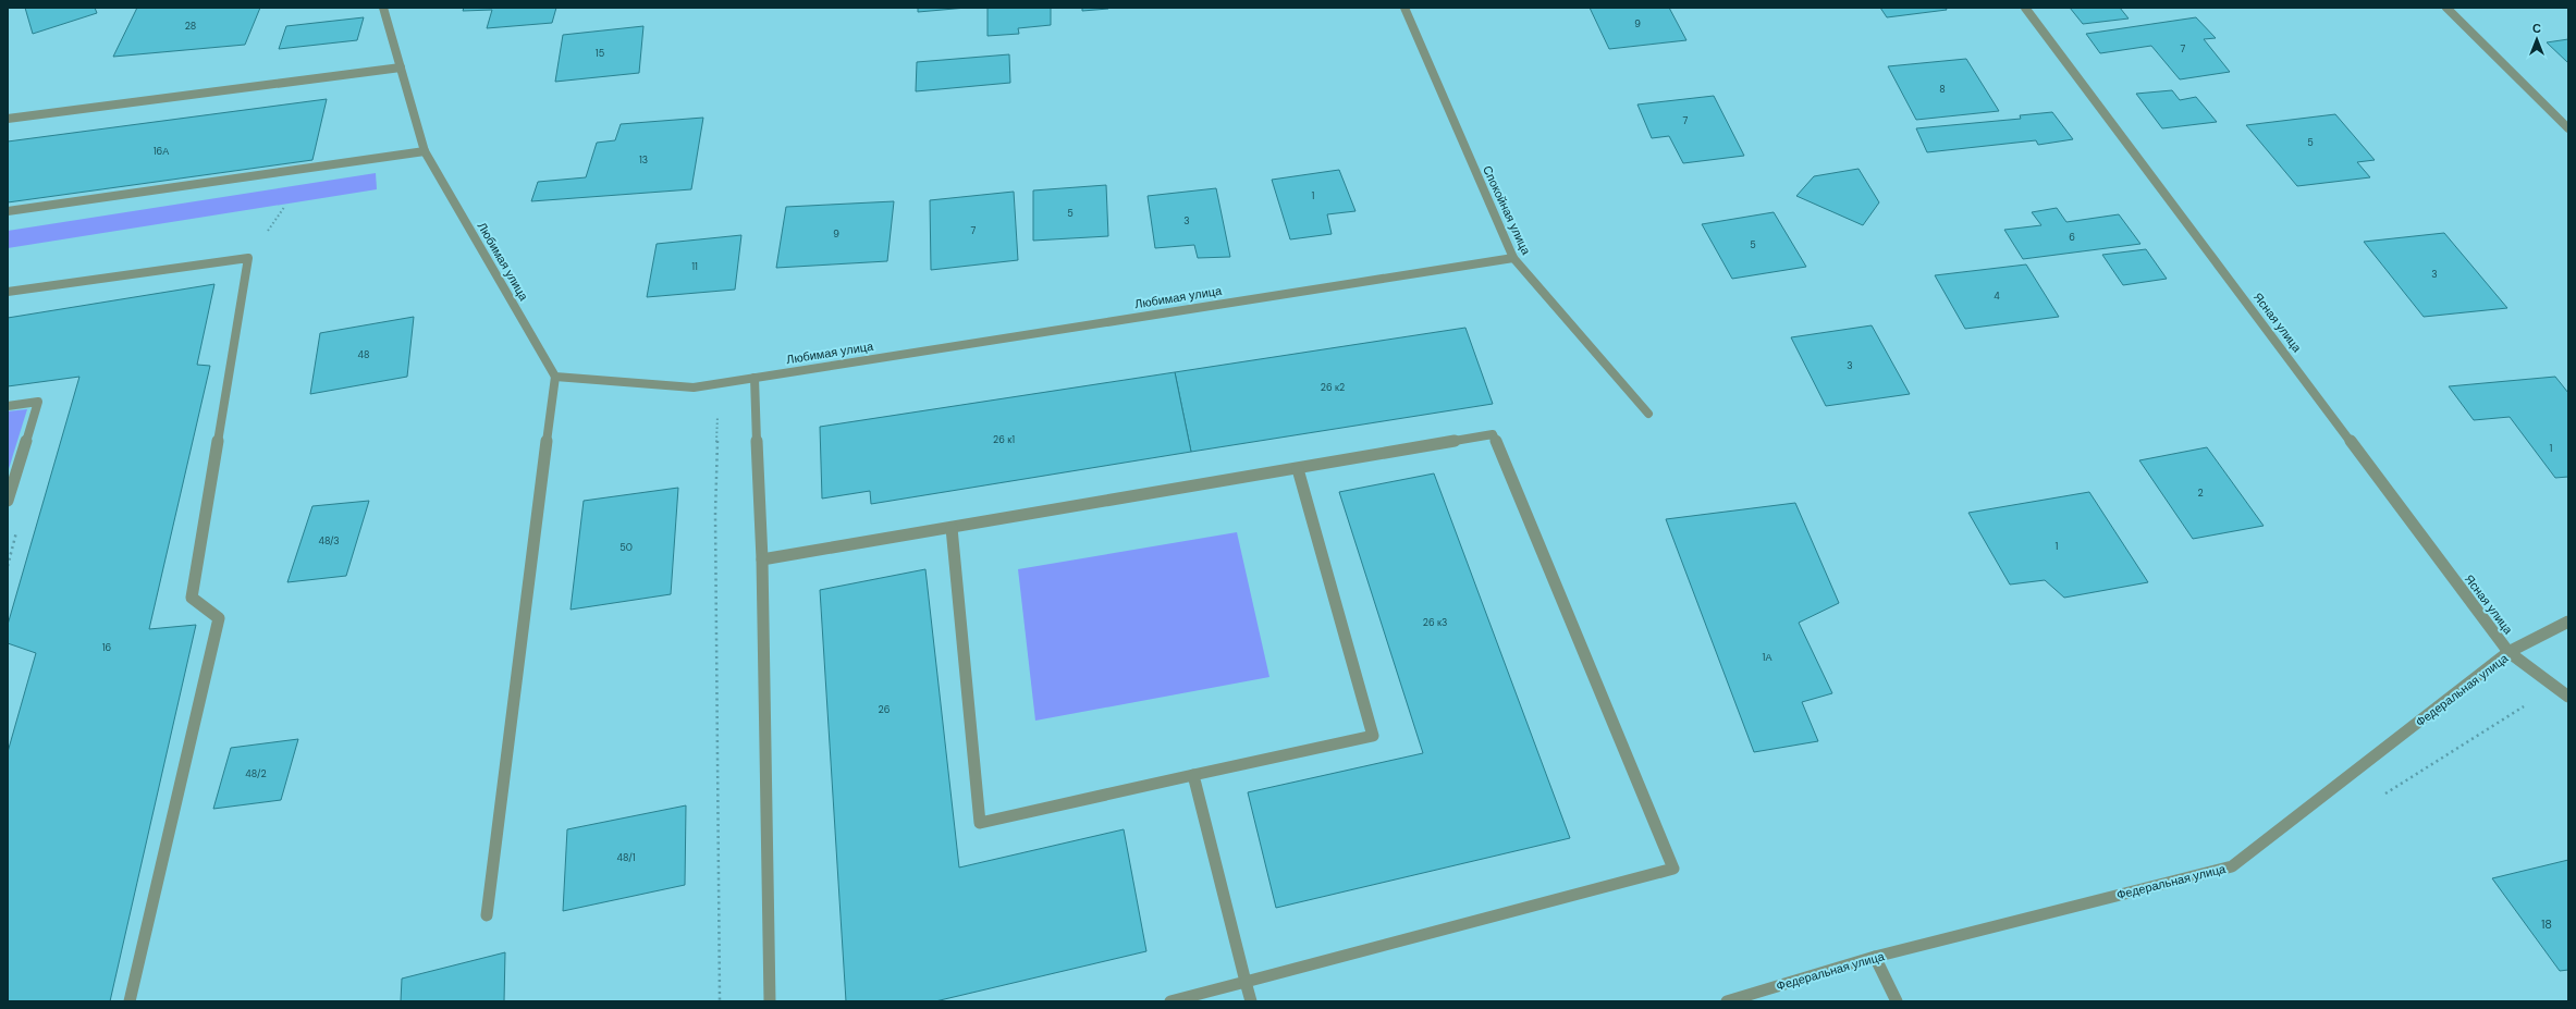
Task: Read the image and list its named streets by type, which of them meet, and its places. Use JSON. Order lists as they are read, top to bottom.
{
  "streets": {
    "street": [
      "Спокойная улица",
      "Любимая улица",
      "Ясная улица",
      "Федеральная улица"
    ]
  },
  "crossings": [
    ["Спокойная улица", "Любимая улица"],
    ["Ясная улица", "Федеральная улица"]
  ],
  "house_numbers": [
    "9",
    "28",
    "7",
    "15",
    "8",
    "7",
    "5",
    "16А",
    "13",
    "1",
    "5",
    "3",
    "7",
    "9",
    "6",
    "5",
    "11",
    "3",
    "4",
    "48",
    "3",
    "26 к2",
    "26 к1",
    "1",
    "2",
    "48/3",
    "1",
    "50",
    "26 к3",
    "16",
    "1А",
    "26",
    "48/2",
    "48/1",
    "18"
  ],
  "north": "top"
}
